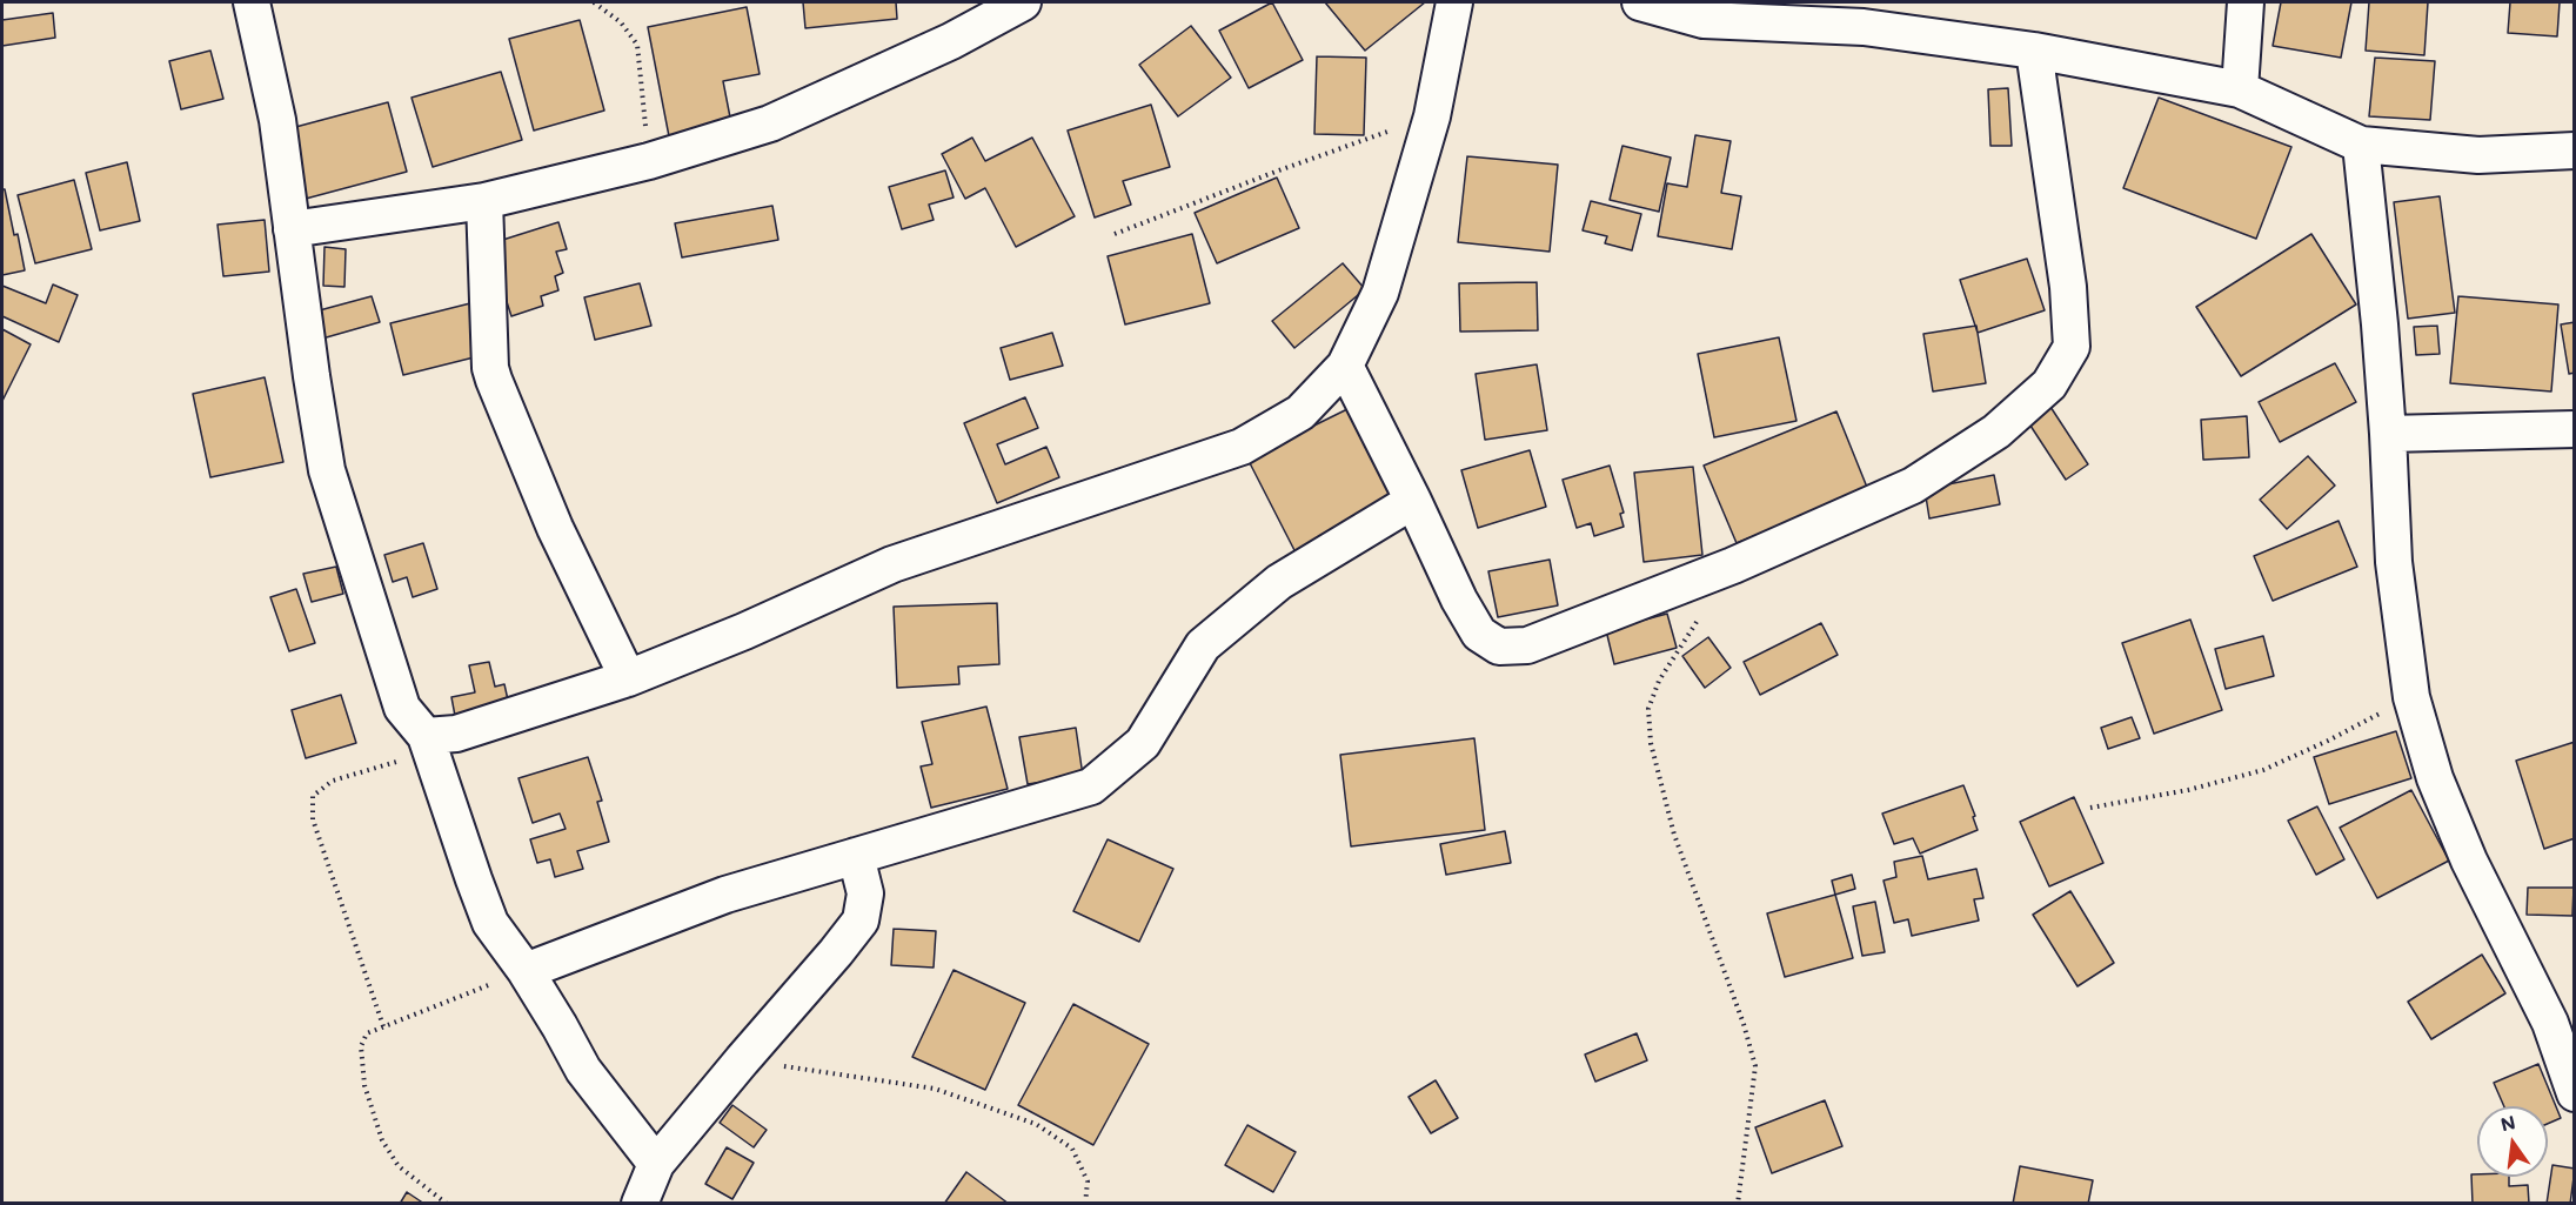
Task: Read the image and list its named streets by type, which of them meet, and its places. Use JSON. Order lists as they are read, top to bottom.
{
  "north": "top"
}
